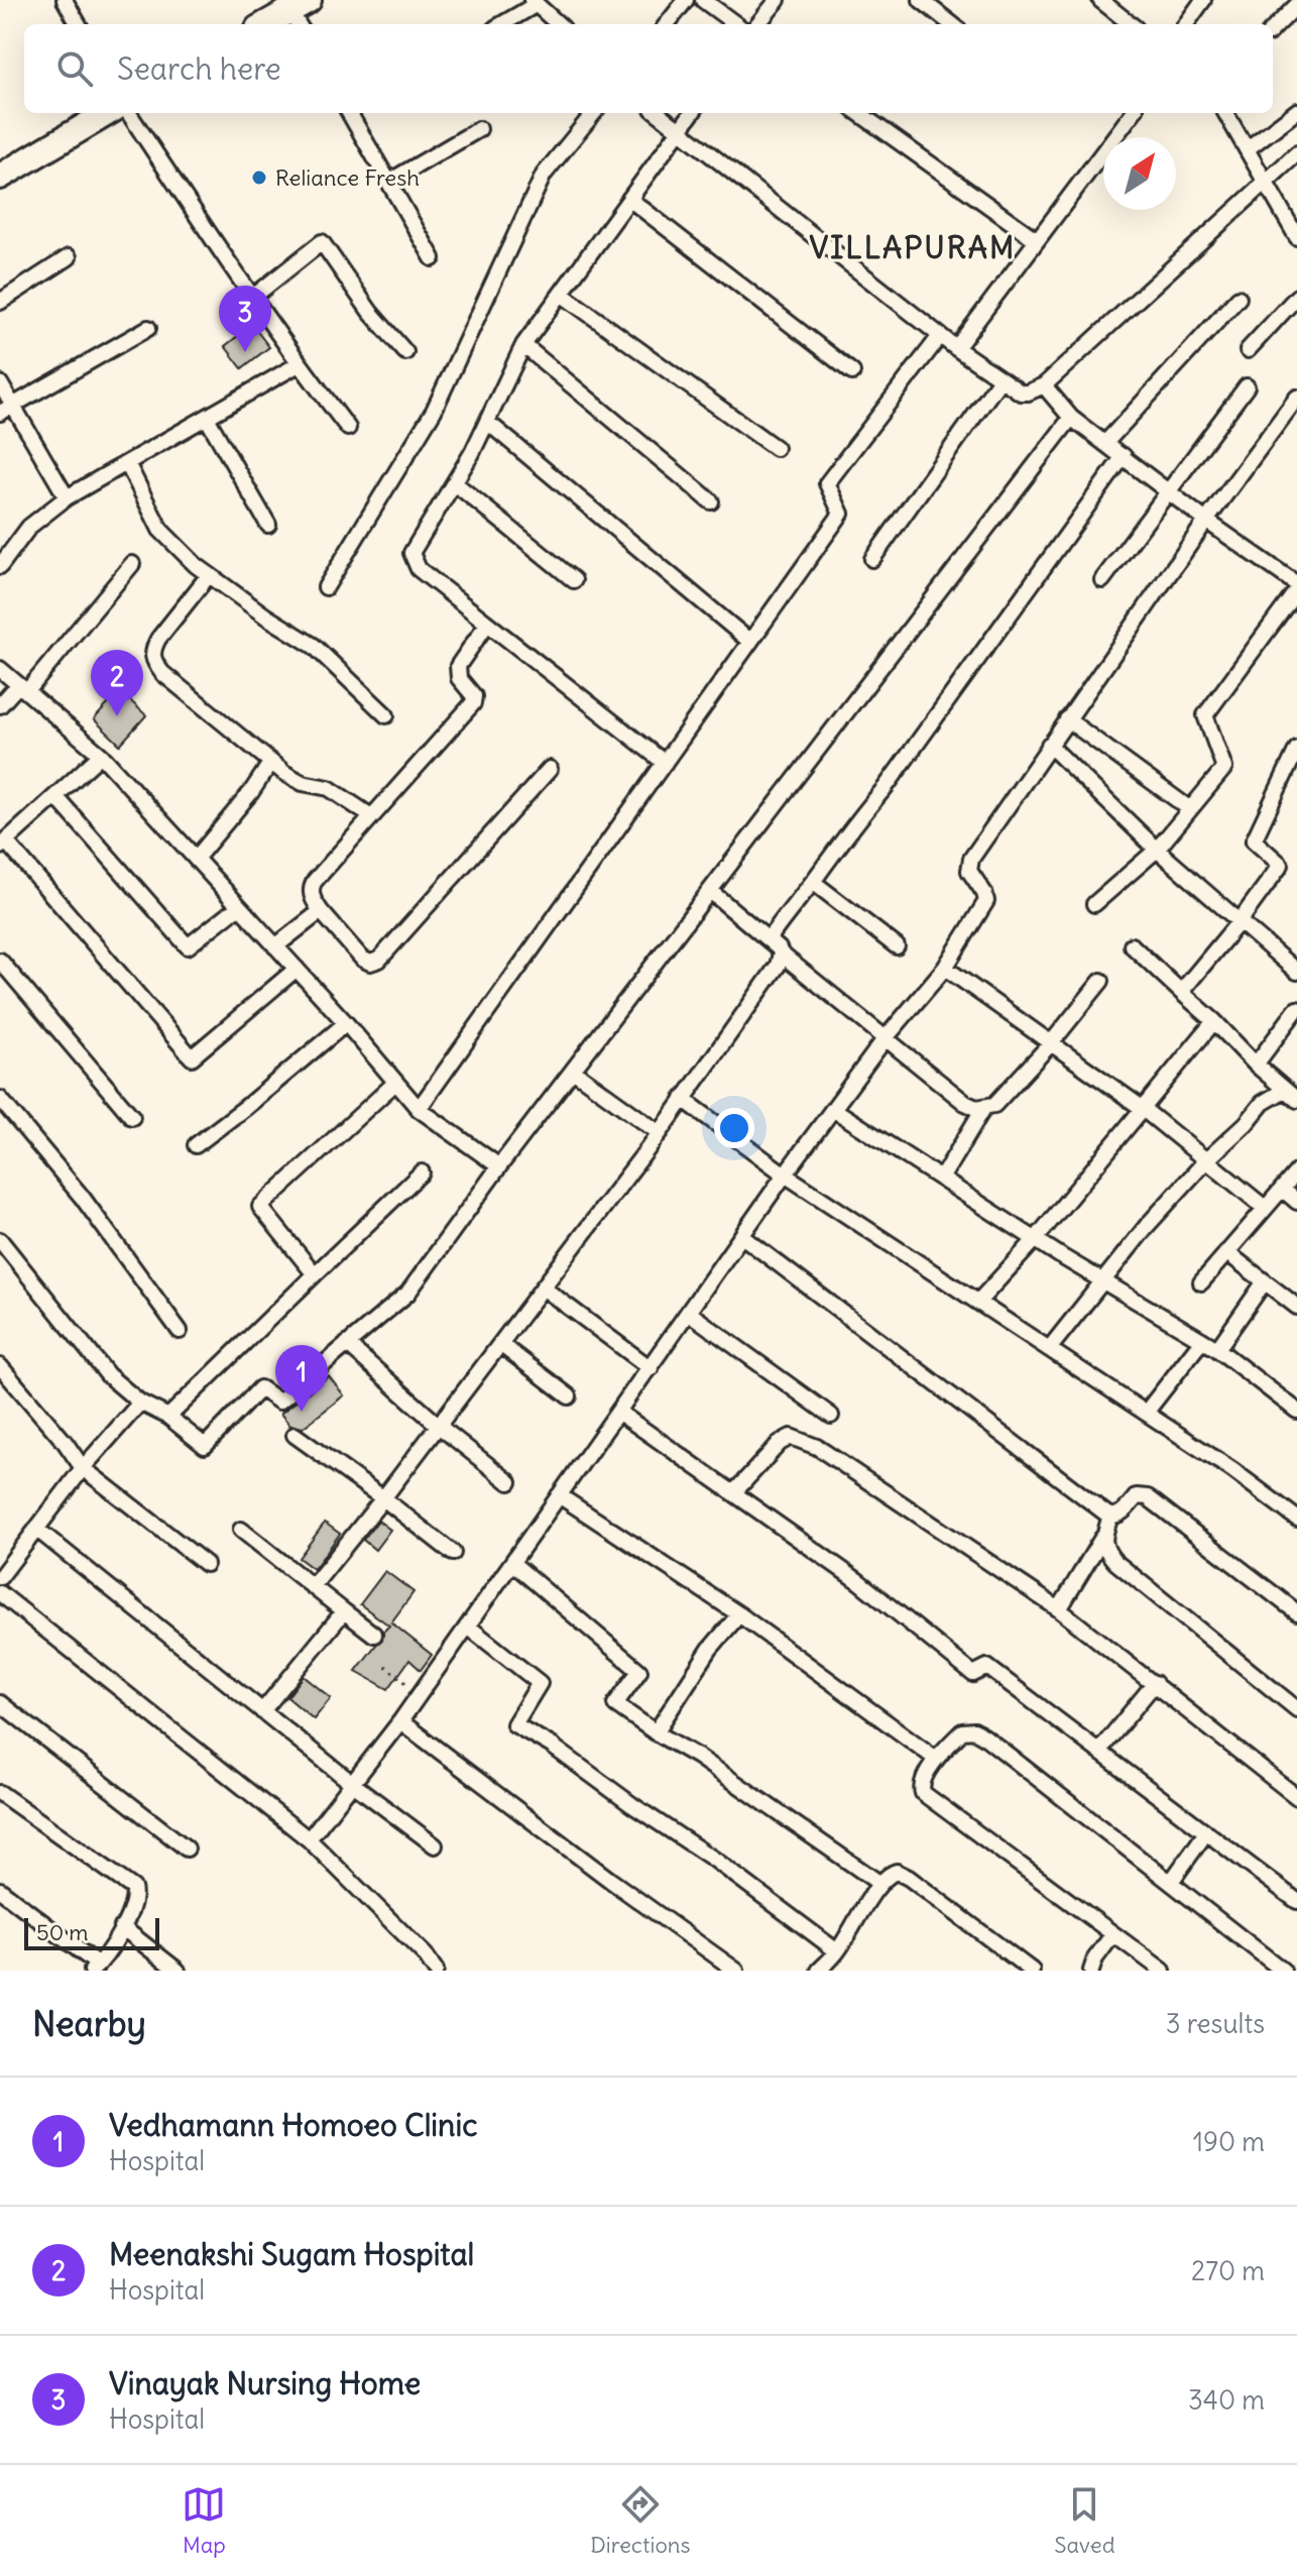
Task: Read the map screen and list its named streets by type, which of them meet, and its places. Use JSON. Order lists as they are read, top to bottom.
{
  "districts": ["VILLAPURAM"],
  "places": ["Reliance Fresh"],
  "scale_bar": "50 m",
  "north": "top right",
  "page": {
    "search": "Search here",
    "pins": ["3", "2", "1"],
    "scale": "50 m",
    "heading": ["Nearby", "3 results"],
    "list": [
      {
        "mark": "1",
        "name": "Vedhamann Homoeo Clinic",
        "note": "Hospital",
        "value": "190 m"
      },
      {
        "mark": "2",
        "name": "Meenakshi Sugam Hospital",
        "note": "Hospital",
        "value": "270 m"
      },
      {
        "mark": "3",
        "name": "Vinayak Nursing Home",
        "note": "Hospital",
        "value": "340 m"
      }
    ],
    "nav": ["Map", "Directions", "Saved"]
  }
}
